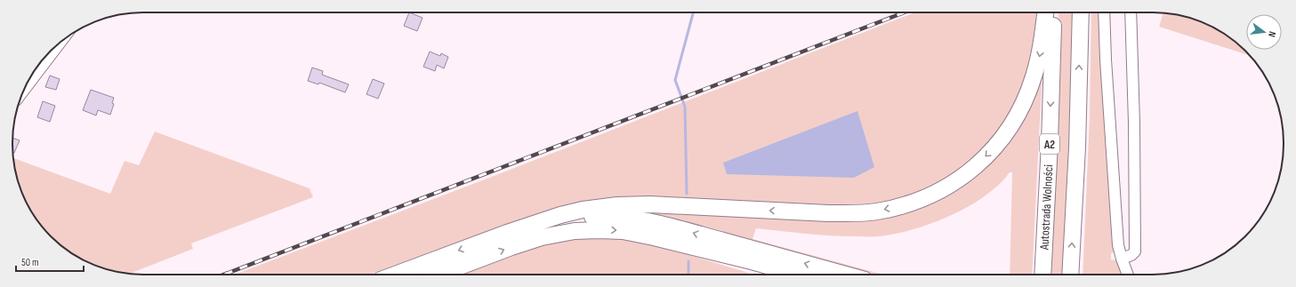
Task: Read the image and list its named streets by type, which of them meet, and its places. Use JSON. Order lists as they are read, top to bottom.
{
  "streets": {
    "highway": ["A2", "Autostrada Wolności"]
  },
  "scale_bar": "50 m",
  "north": "right"
}
